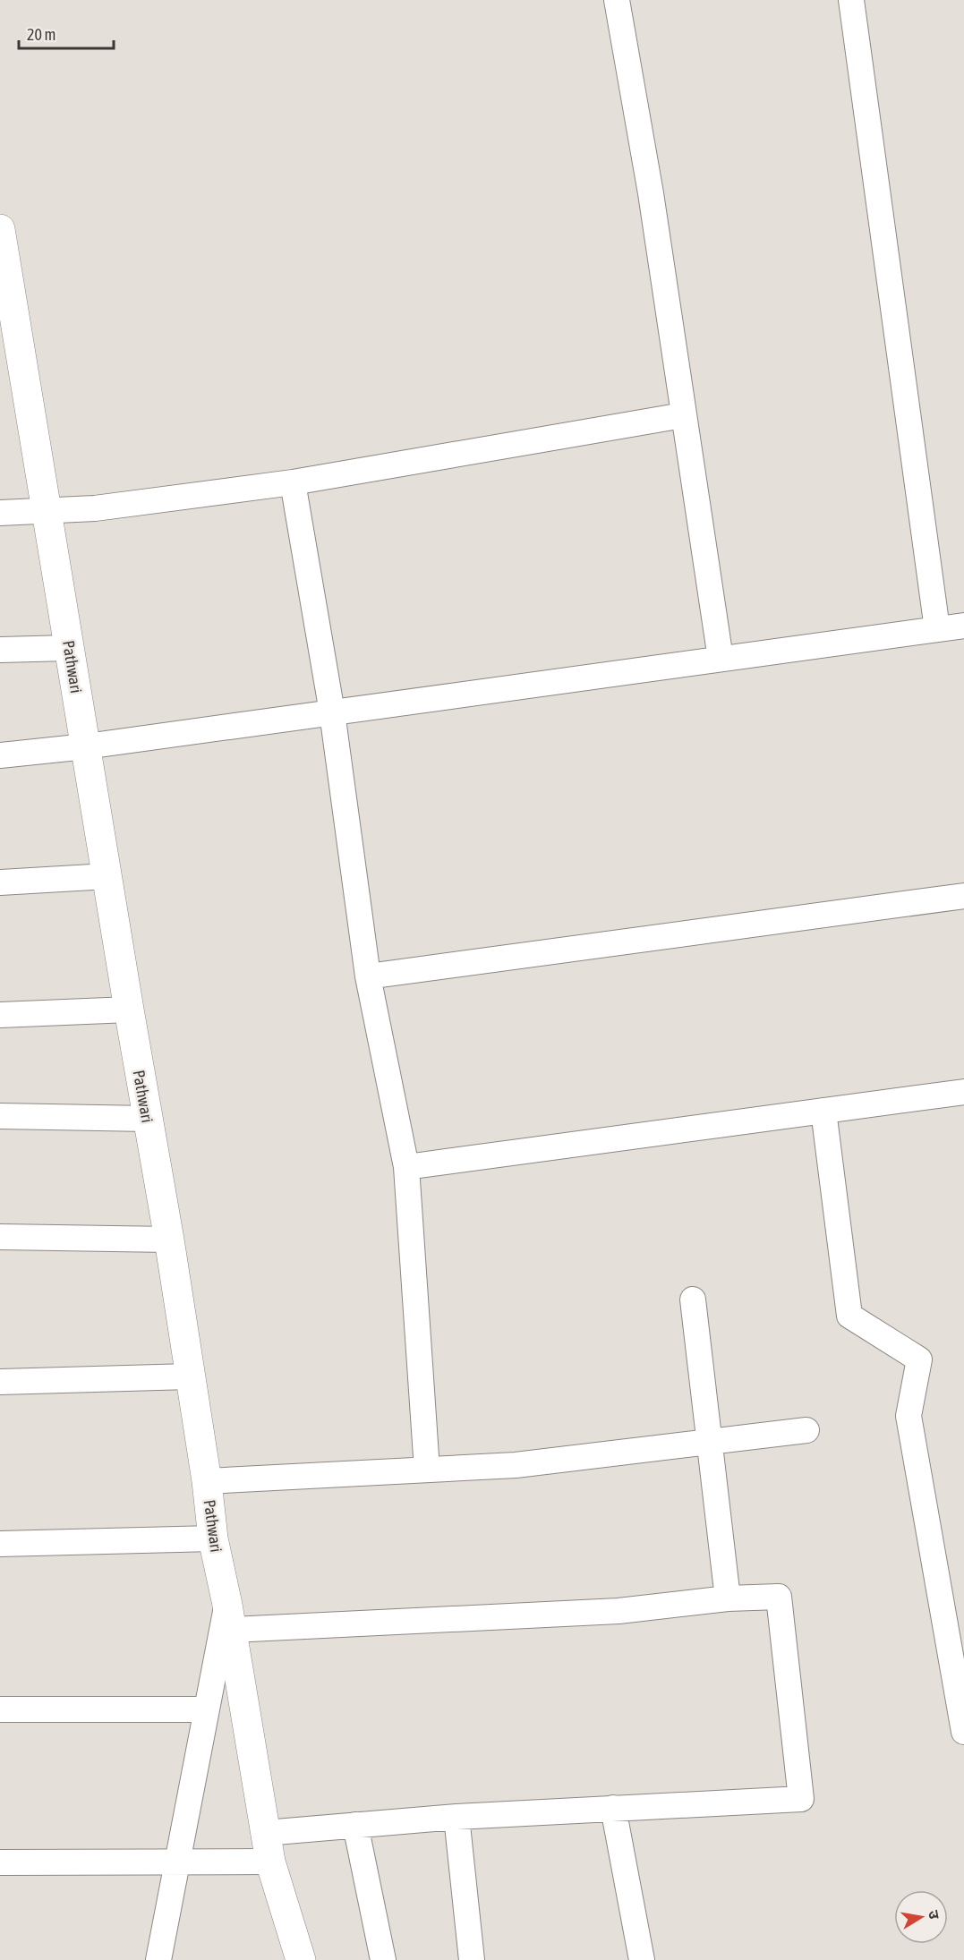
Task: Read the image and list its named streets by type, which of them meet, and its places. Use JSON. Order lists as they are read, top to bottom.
{
  "streets": {
    "street": ["Pathwari"]
  },
  "scale_bar": "20 m",
  "north": "right"
}
